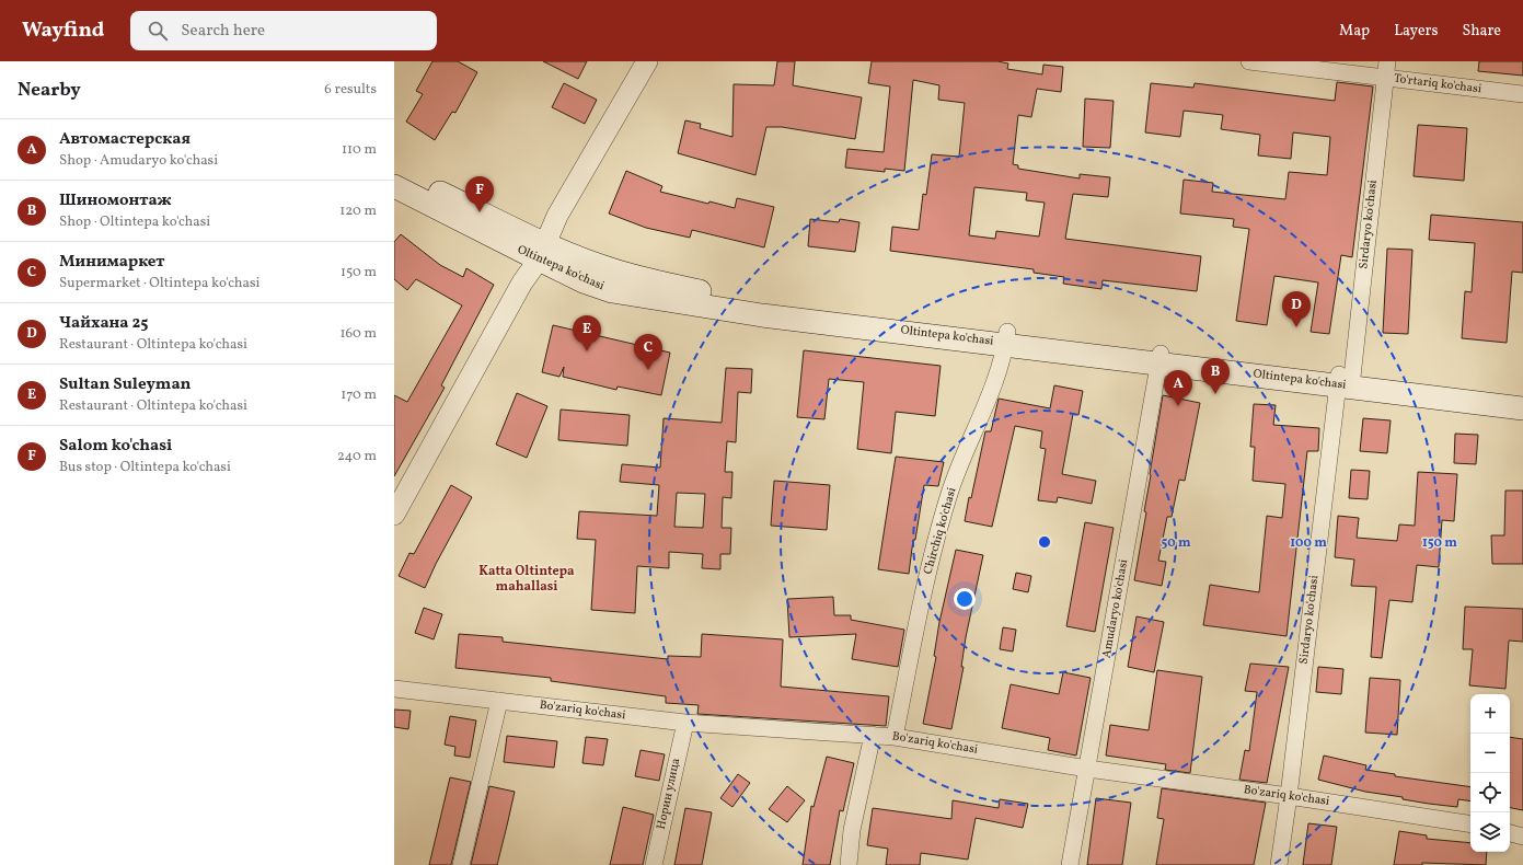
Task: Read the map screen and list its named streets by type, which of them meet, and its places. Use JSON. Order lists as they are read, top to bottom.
{
  "streets": {
    "main road": ["Oltintepa ko'chasi"],
    "street": [
      "To'rtariq ko'chasi",
      "Sirdaryo ko'chasi",
      "Chirchiq ko'chasi",
      "Amudaryo ko'chasi",
      "Bo'zariq ko'chasi",
      "Норин улица"
    ]
  },
  "crossings": [
    ["To'rtariq ko'chasi", "Sirdaryo ko'chasi"],
    ["Sirdaryo ko'chasi", "Oltintepa ko'chasi"],
    ["Sirdaryo ko'chasi", "Bo'zariq ko'chasi"],
    ["Oltintepa ko'chasi", "Chirchiq ko'chasi"],
    ["Oltintepa ko'chasi", "Amudaryo ko'chasi"],
    ["Chirchiq ko'chasi", "Bo'zariq ko'chasi"],
    ["Amudaryo ko'chasi", "Bo'zariq ko'chasi"],
    ["Bo'zariq ko'chasi", "Норин улица"]
  ],
  "districts": ["Katta Oltintepa mahallasi"],
  "page": {
    "header": "Wayfind",
    "search": "Search here",
    "nav": ["Map", "Layers", "Share"],
    "heading": ["Nearby", "6 results"],
    "list": [
      {
        "mark": "A",
        "name": "Автомастерская",
        "note": "Shop · Amudaryo ko'chasi",
        "value": "110 m"
      },
      {
        "mark": "B",
        "name": "Шиномонтаж",
        "note": "Shop · Oltintepa ko'chasi",
        "value": "120 m"
      },
      {
        "mark": "C",
        "name": "Минимаркет",
        "note": "Supermarket · Oltintepa ko'chasi",
        "value": "150 m"
      },
      {
        "mark": "D",
        "name": "Чайхана 25",
        "note": "Restaurant · Oltintepa ko'chasi",
        "value": "160 m"
      },
      {
        "mark": "E",
        "name": "Sultan Suleyman",
        "note": "Restaurant · Oltintepa ko'chasi",
        "value": "170 m"
      },
      {
        "mark": "F",
        "name": "Salom ko'chasi",
        "note": "Bus stop · Oltintepa ko'chasi",
        "value": "240 m"
      }
    ],
    "pins": [
      "F",
      "D",
      "E",
      "C",
      "B",
      "A"
    ],
    "map_buttons": ["+", "−"]
  },
  "rings": ["50 m", "100 m", "150 m"]
}
